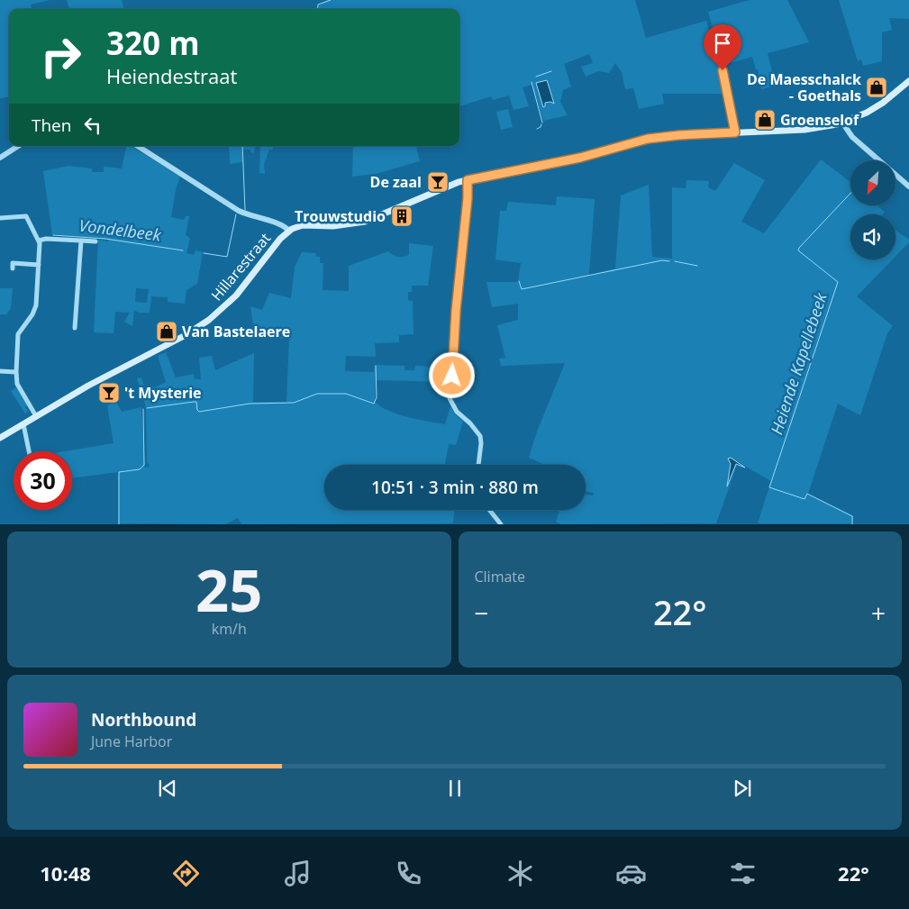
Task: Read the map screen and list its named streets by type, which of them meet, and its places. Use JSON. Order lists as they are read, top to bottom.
{
  "streets": {
    "main road": ["Hillarestraat"]
  },
  "water": ["Vondelbeek", "Heiende Kapellebeek"],
  "places": {
    "shop": ["De Maesschalck - Goethals", "Groenselof", "Van Bastelaere"],
    "bar": ["De zaal", "'t Mysterie"],
    "building": ["Trouwstudio"]
  },
  "north": "bottom left",
  "page": {
    "turn": ["320 m", "Heiendestraat"],
    "then": "Then",
    "limit": "30",
    "trip": "10:51 · 3 min · 880 m",
    "tile": [
      ["25", "km/h"],
      "Climate"
    ],
    "heat": ["−", "22°", "+"],
    "song": ["Northbound", "June Harbor"],
    "tabs": ["10:48", "22°"]
  }
}
